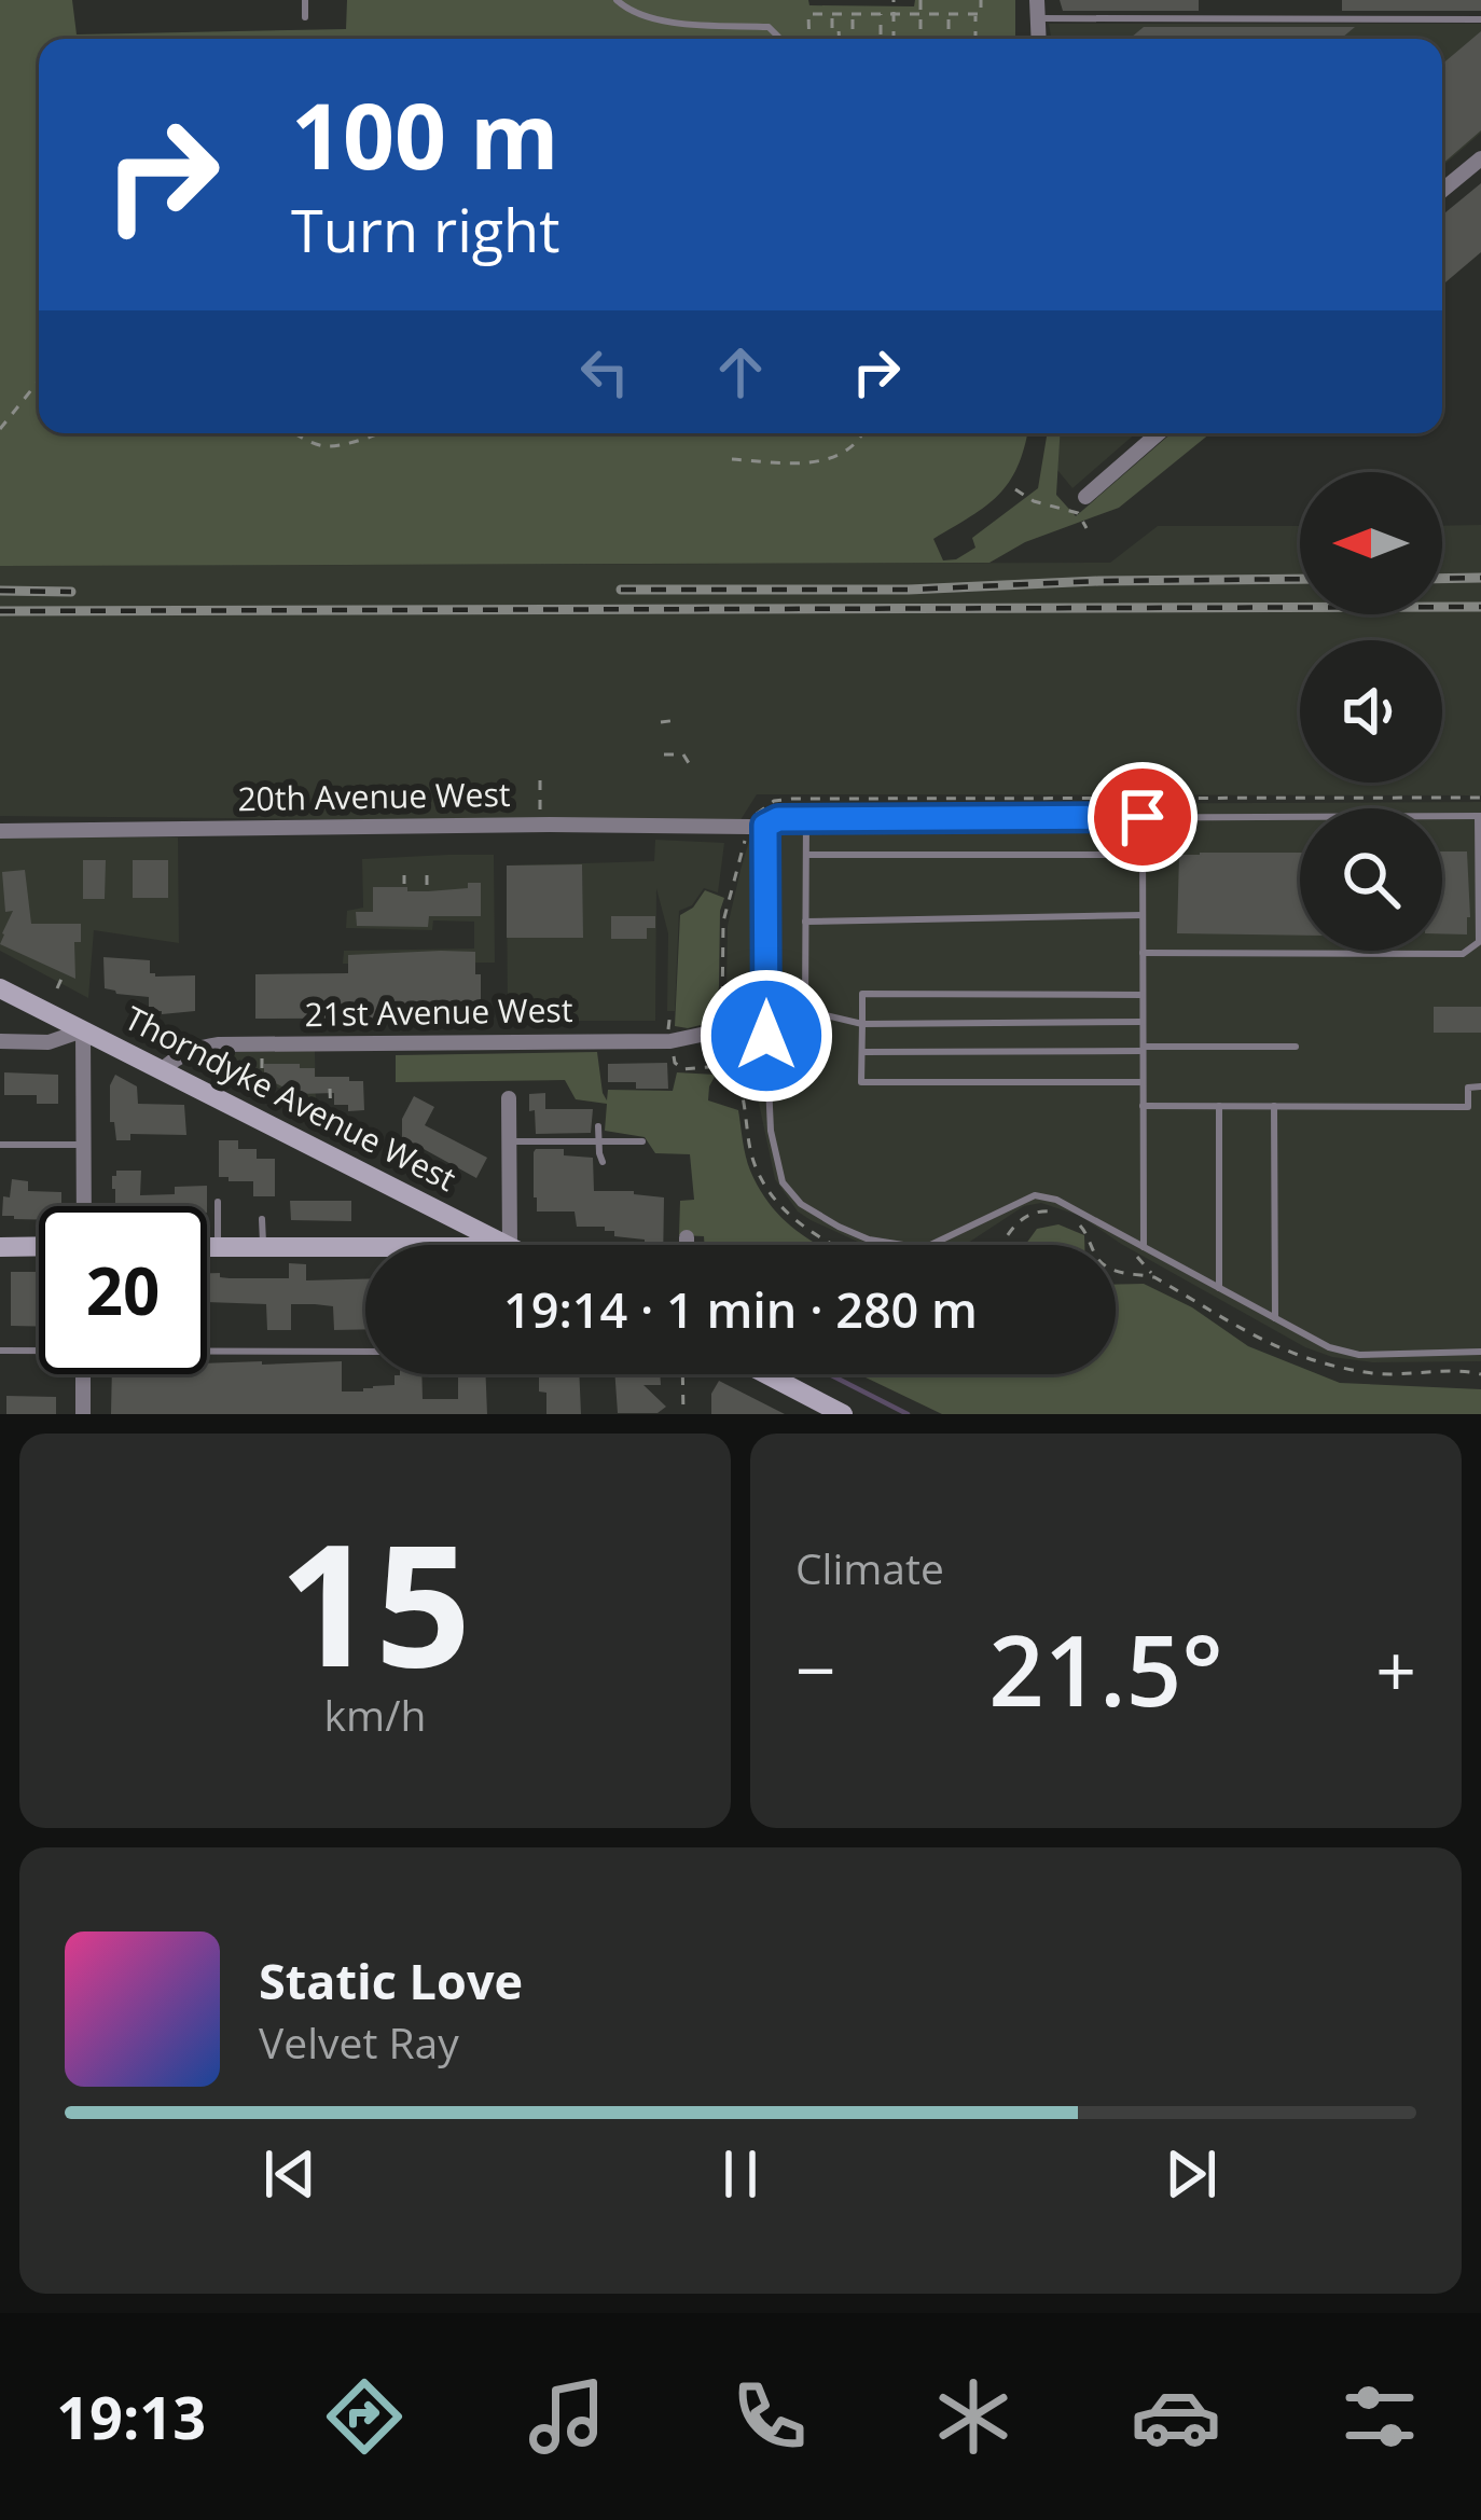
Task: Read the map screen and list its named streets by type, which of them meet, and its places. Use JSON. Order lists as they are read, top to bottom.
{
  "streets": {
    "main road": ["Thorndyke Avenue West"],
    "street": ["20th Avenue West", "21st Avenue West"]
  },
  "crossings": [
    ["21st Avenue West", "Thorndyke Avenue West"]
  ],
  "north": "left",
  "page": {
    "turn": ["100 m", "Turn right"],
    "limit": "20",
    "trip": "19:14 · 1 min · 280 m",
    "tile": [
      ["15", "km/h"],
      "Climate"
    ],
    "heat": ["−", "21.5°", "+"],
    "song": ["Static Love", "Velvet Ray"],
    "tabs": "19:13"
  }
}
